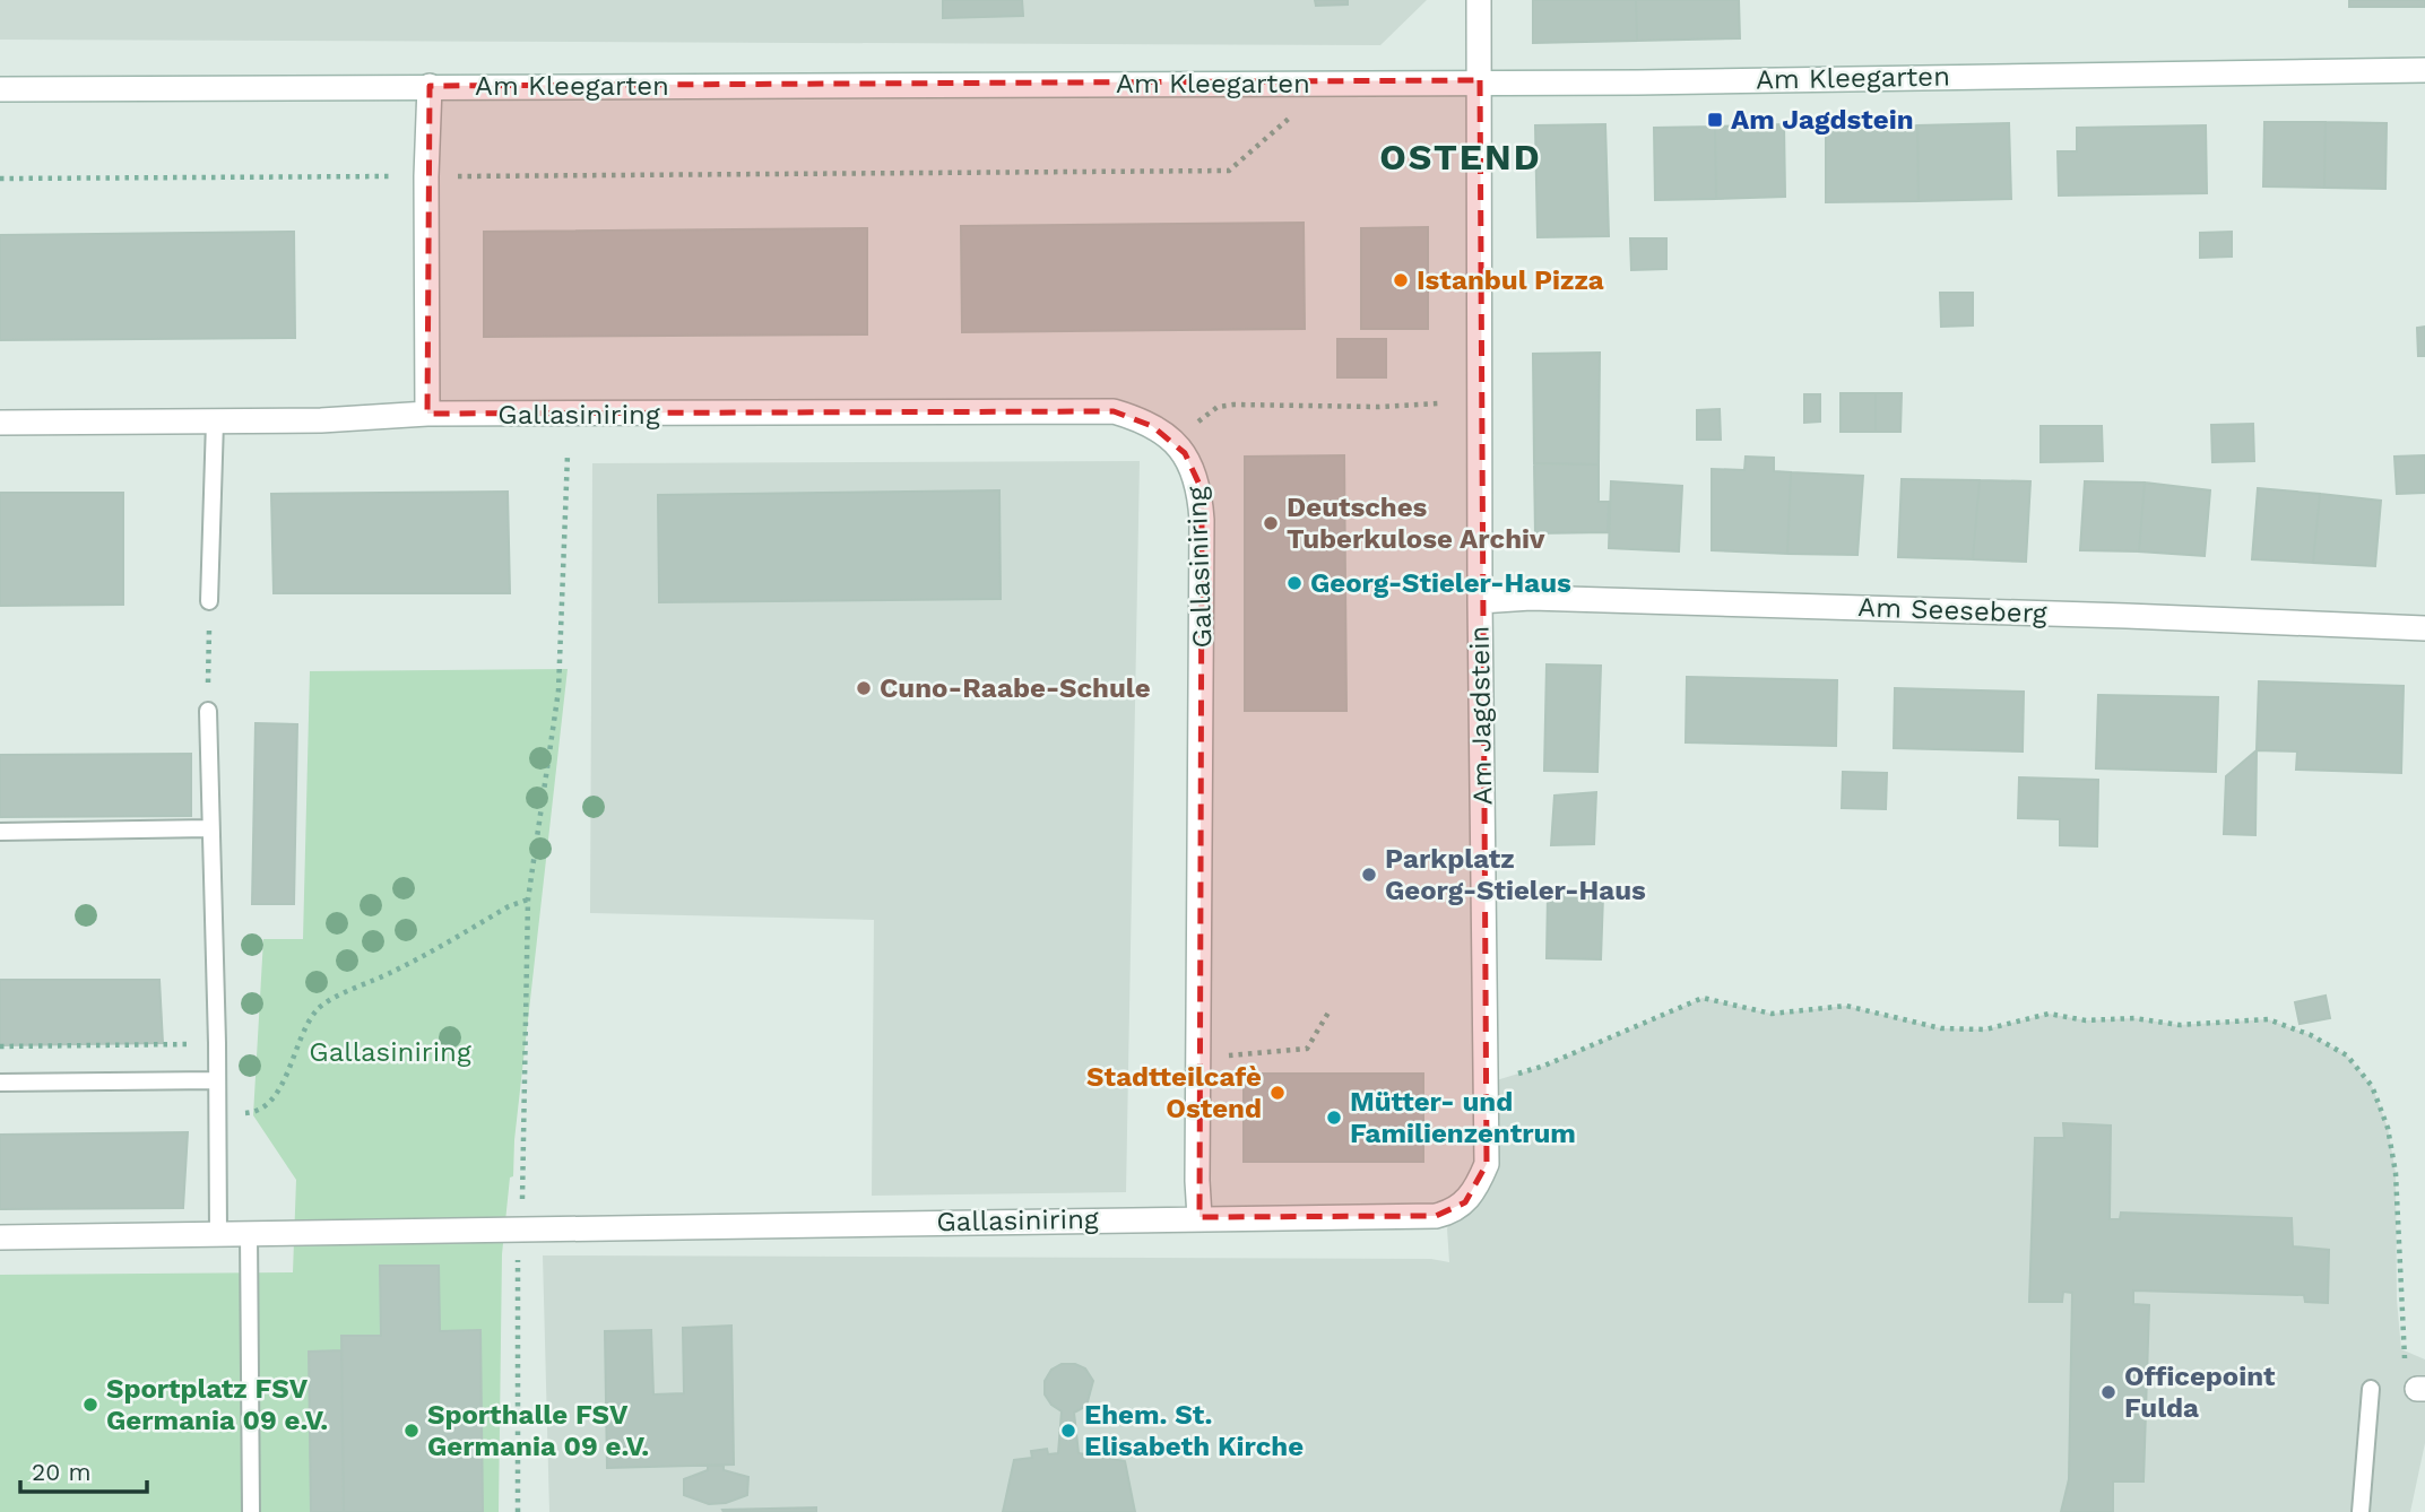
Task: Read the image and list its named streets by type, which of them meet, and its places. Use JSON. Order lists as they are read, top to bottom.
{
  "streets": {
    "street": [
      "Am Kleegarten",
      "Gallasiniring",
      "Am Seeseberg",
      "Am Jagdstein"
    ]
  },
  "crossings": [
    ["Am Kleegarten", "Am Jagdstein"],
    ["Gallasiniring", "Am Jagdstein"],
    ["Am Seeseberg", "Am Jagdstein"]
  ],
  "districts": ["OSTEND"],
  "parks": ["Gallasiniring"],
  "places": {
    "transit": ["Am Jagdstein"],
    "other": [
      "Istanbul Pizza",
      "Deutsches Tuberkulose Archiv",
      "Georg-Stieler-Haus",
      "Cuno-Raabe-Schule",
      "Parkplatz Georg-Stieler-Haus",
      "Stadtteilcafè Ostend",
      "Mütter- und Familienzentrum",
      "Officepoint Fulda",
      "Sportplatz FSV Germania 09 e.V.",
      "Sporthalle FSV Germania 09 e.V.",
      "Ehem. St. Elisabeth Kirche"
    ]
  },
  "scale_bar": "20 m"
}
